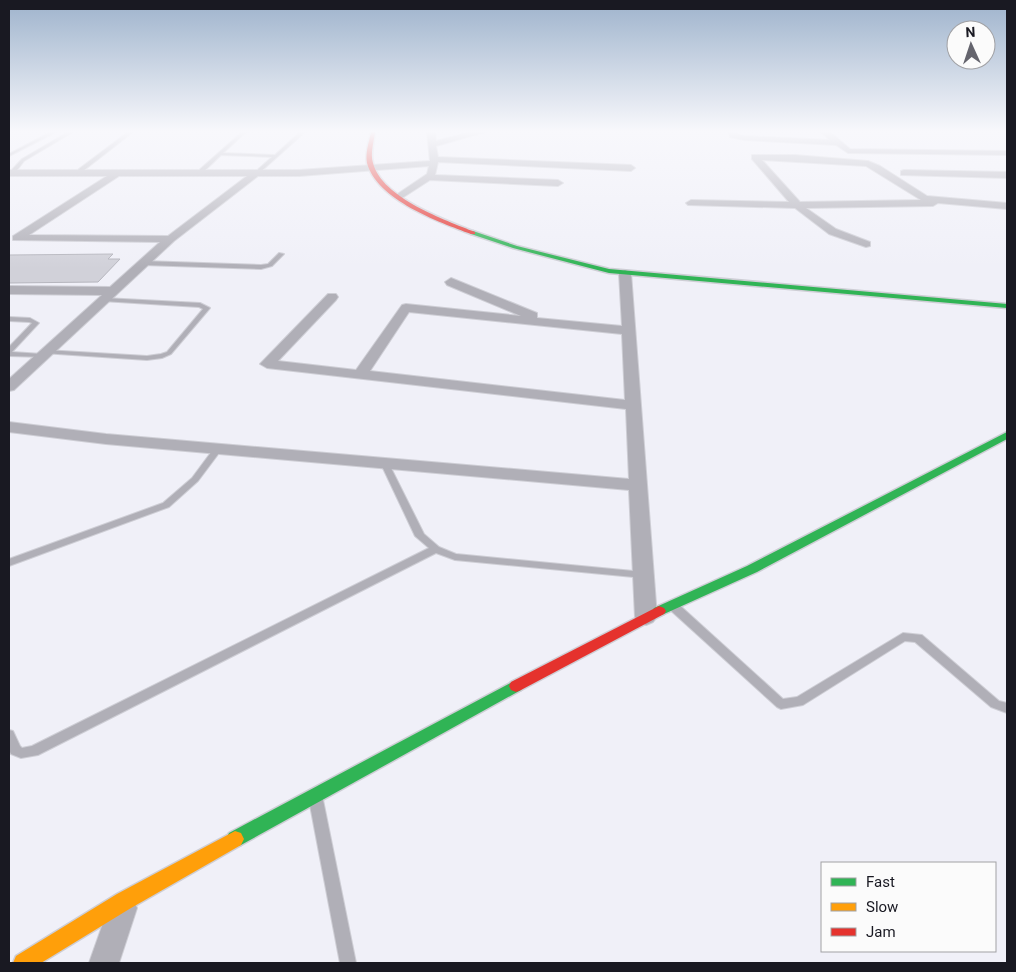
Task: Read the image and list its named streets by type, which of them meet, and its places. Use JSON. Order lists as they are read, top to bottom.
{
  "legend": ["Fast", "Slow", "Jam"],
  "north": "top"
}
